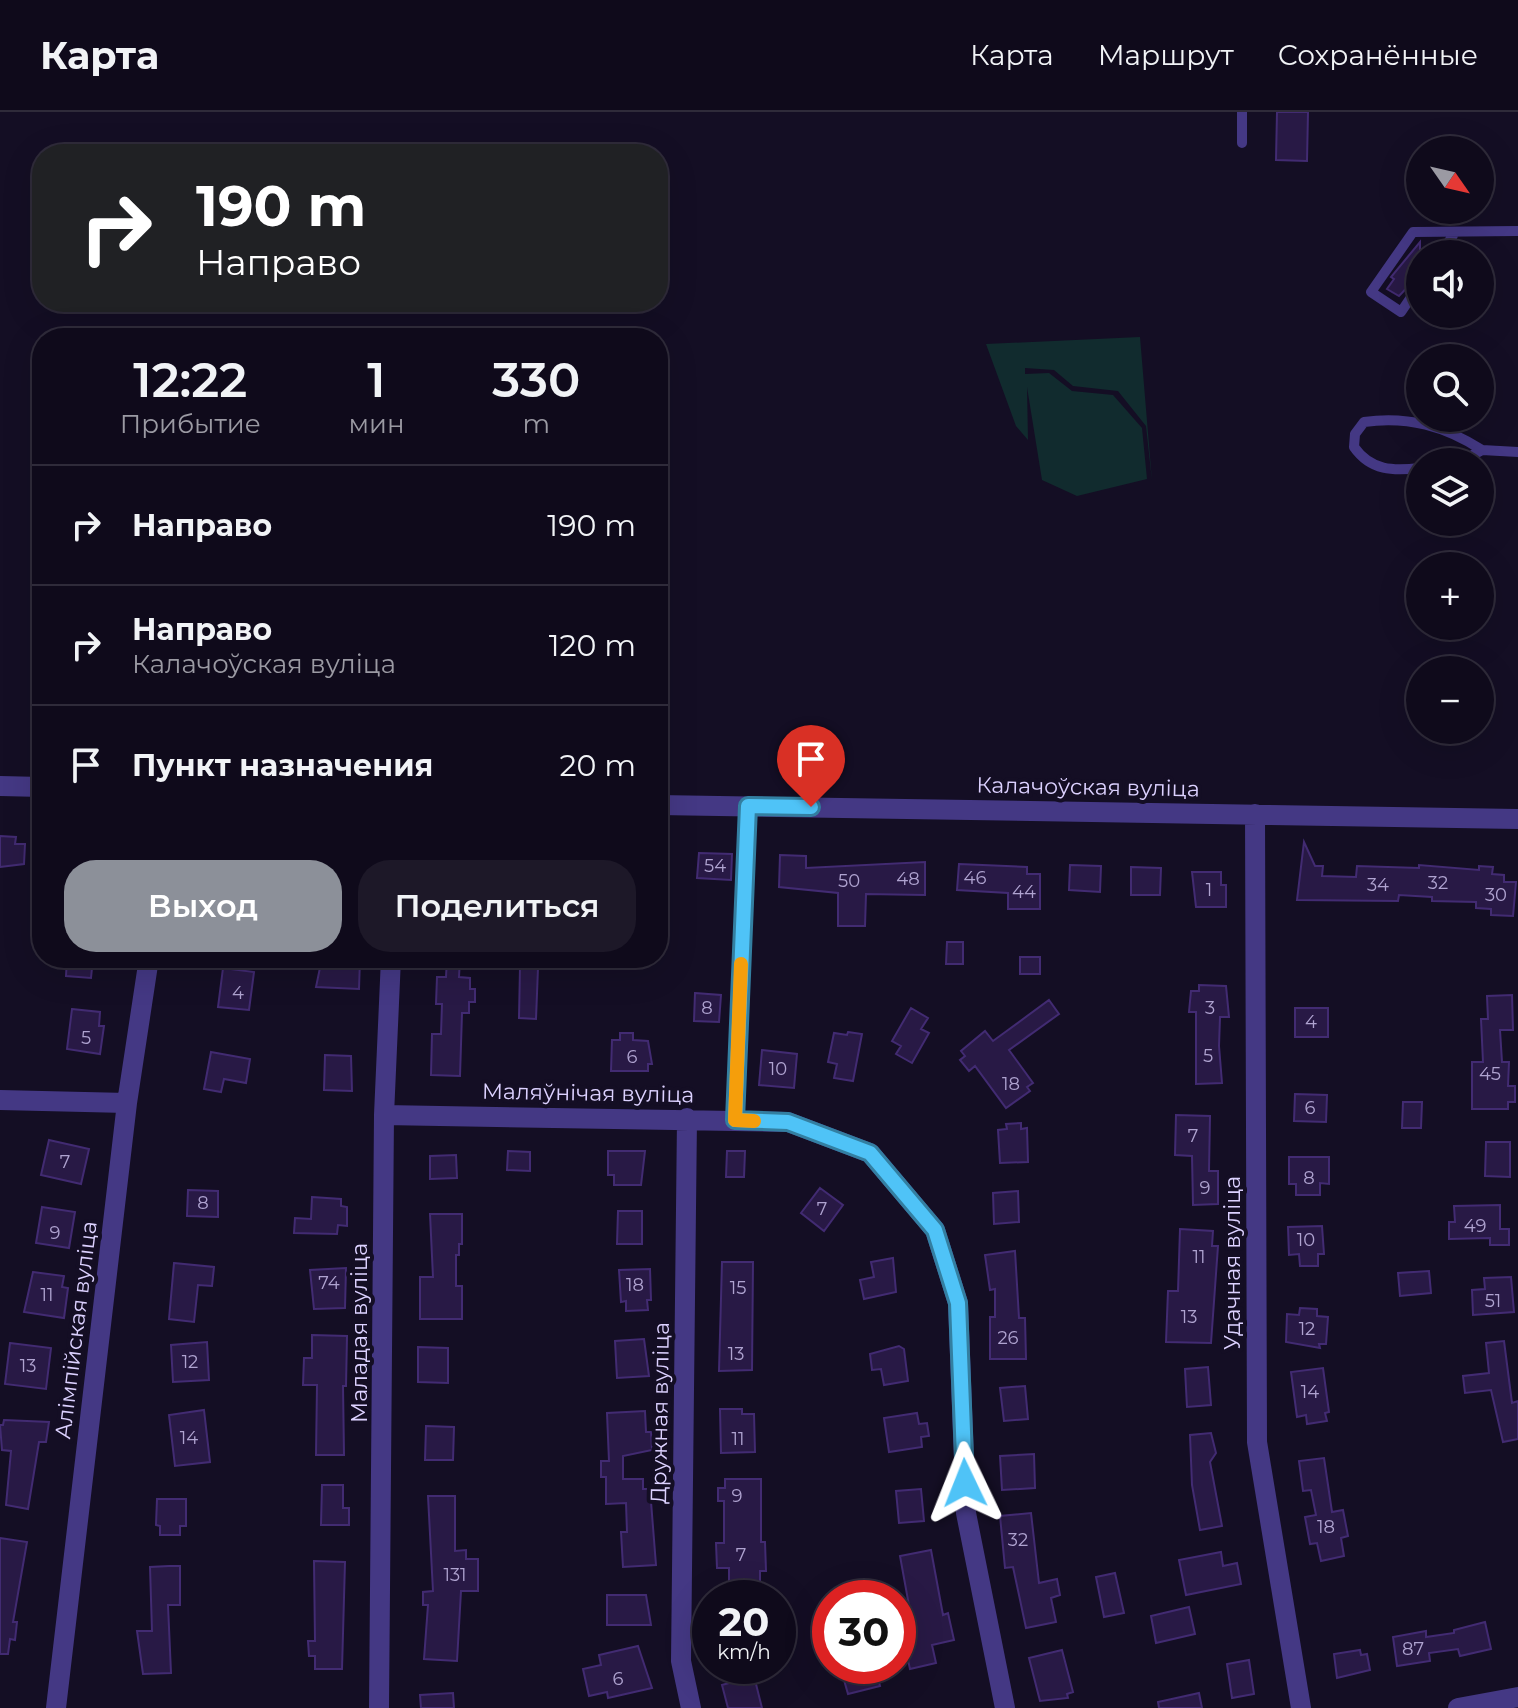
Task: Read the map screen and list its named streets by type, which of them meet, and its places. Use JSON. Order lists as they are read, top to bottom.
{
  "streets": {
    "street": [
      "Калачоўская вуліца",
      "Маляўнічая вуліца",
      "Удачная вуліца",
      "Алімпійская вуліца",
      "Маладая вуліца",
      "Дружная вуліца"
    ]
  },
  "crossings": [
    ["Калачоўская вуліца", "Удачная вуліца"],
    ["Маляўнічая вуліца", "Маладая вуліца"],
    ["Маляўнічая вуліца", "Дружная вуліца"]
  ],
  "house_numbers": [
    "54",
    "46",
    "48",
    "50",
    "32",
    "34",
    "1",
    "44",
    "30",
    "4",
    "8",
    "3",
    "4",
    "5",
    "5",
    "6",
    "10",
    "45",
    "18",
    "6",
    "7",
    "7",
    "8",
    "9",
    "8",
    "7",
    "49",
    "9",
    "10",
    "11",
    "74",
    "18",
    "15",
    "11",
    "51",
    "13",
    "12",
    "26",
    "13",
    "12",
    "13",
    "14",
    "14",
    "11",
    "9",
    "18",
    "32",
    "7",
    "131",
    "87",
    "6"
  ],
  "north": "bottom right",
  "page": {
    "header": "Карта",
    "nav": ["Карта", "Маршрут", "Сохранённые"],
    "map_buttons": ["+", "−"],
    "turn": ["190 m", "Направо"],
    "eta": [
      "12:22",
      "Прибытие",
      "1",
      "мин",
      "330",
      "m"
    ],
    "list": [
      {
        "name": "Направо",
        "value": "190 m"
      },
      {
        "name": "Направо",
        "note": "Калачоўская вуліца",
        "value": "120 m"
      },
      {
        "name": "Пункт назначения",
        "value": "20 m"
      }
    ],
    "buttons": ["Выход", "Поделиться"],
    "speed": "20 km/h",
    "limit": "30"
  }
}
